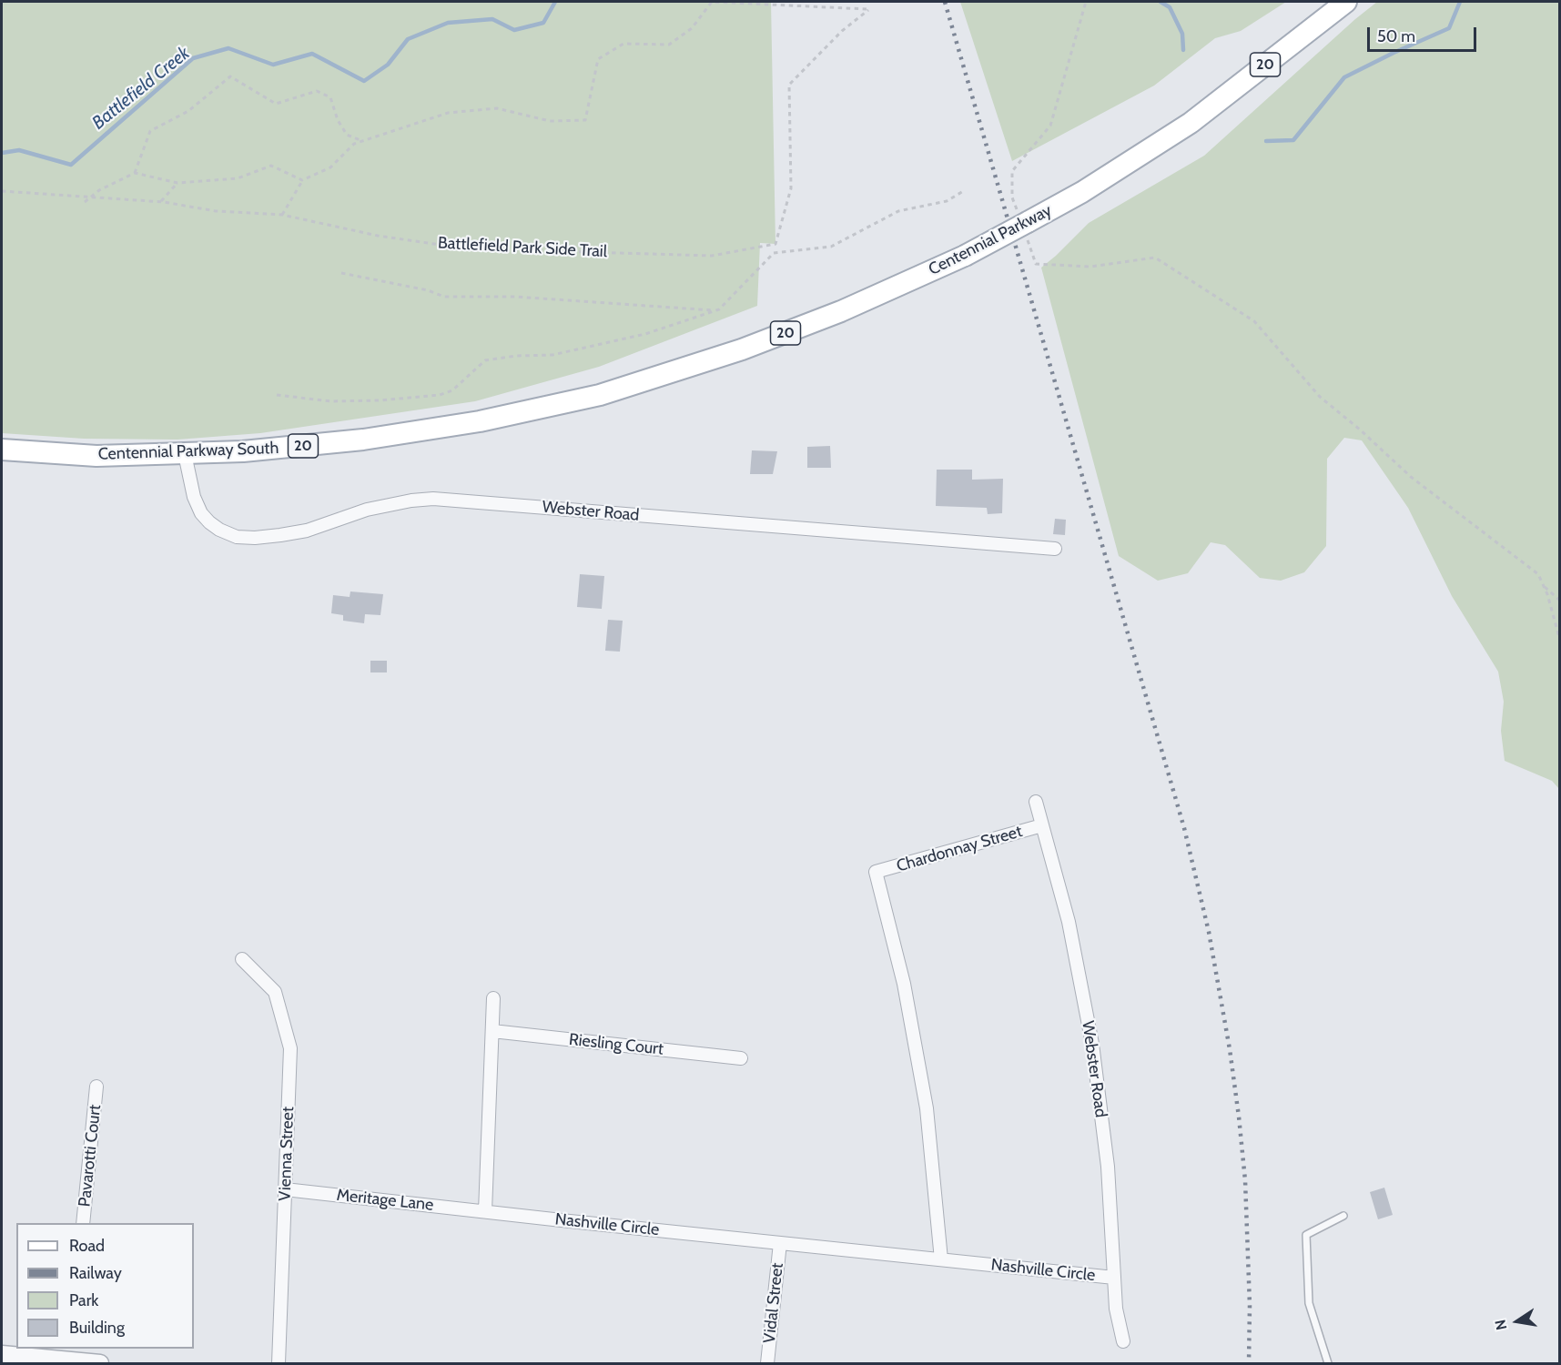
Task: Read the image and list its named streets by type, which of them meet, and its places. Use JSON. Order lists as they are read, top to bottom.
{
  "streets": {
    "main road": ["20", "Centennial Parkway", "Centennial Parkway South"],
    "street": [
      "Webster Road",
      "Chardonnay Street",
      "Riesling Court",
      "Vienna Street",
      "Pavarotti Court",
      "Meritage Lane",
      "Nashville Circle",
      "Vidal Street"
    ],
    "path": ["Battlefield Park Side Trail"]
  },
  "crossings": [
    ["Centennial Parkway", "Centennial Parkway South"],
    ["Centennial Parkway South", "Webster Road"],
    ["Webster Road", "Chardonnay Street"],
    ["Webster Road", "Nashville Circle"],
    ["Chardonnay Street", "Nashville Circle"],
    ["Vienna Street", "Meritage Lane"],
    ["Meritage Lane", "Nashville Circle"],
    ["Nashville Circle", "Vidal Street"]
  ],
  "water": ["Battlefield Creek"],
  "legend": [
    "Road",
    "Railway",
    "Park",
    "Building"
  ],
  "scale_bar": "50 m",
  "north": "left"
}
